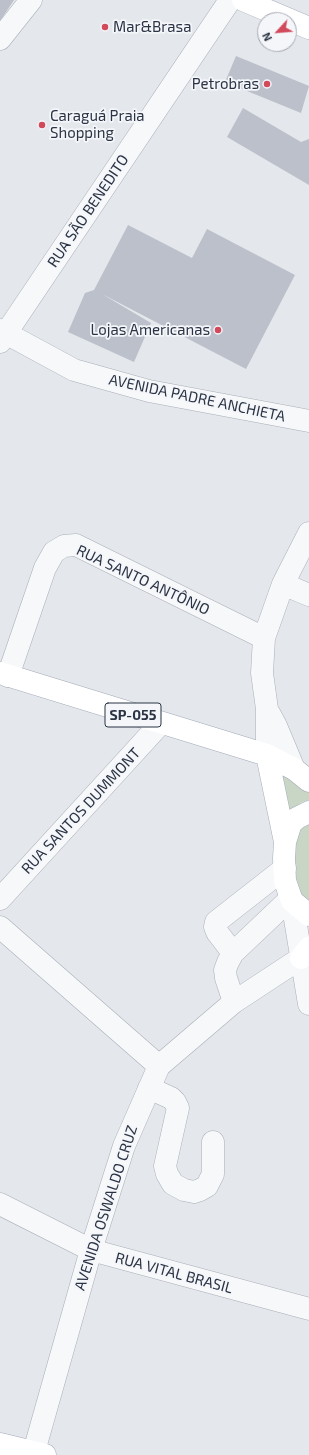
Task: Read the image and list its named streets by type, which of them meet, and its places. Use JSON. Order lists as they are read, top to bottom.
{
  "streets": {
    "main road": ["SP-055"],
    "street": [
      "RUA SÃO BENEDITO",
      "AVENIDA PADRE ANCHIETA",
      "RUA SANTO ANTÔNIO",
      "RUA SANTOS DUMMONT",
      "AVENIDA OSWALDO CRUZ",
      "RUA VITAL BRASIL"
    ]
  },
  "crossings": [
    ["RUA SÃO BENEDITO", "AVENIDA PADRE ANCHIETA"],
    ["RUA SANTO ANTÔNIO", "SP-055"],
    ["SP-055", "RUA SANTOS DUMMONT"],
    ["AVENIDA OSWALDO CRUZ", "RUA VITAL BRASIL"]
  ],
  "places": [
    "Mar&Brasa",
    "Petrobras",
    "Caraguá Praia Shopping",
    "Lojas Americanas"
  ],
  "north": "bottom left"
}
